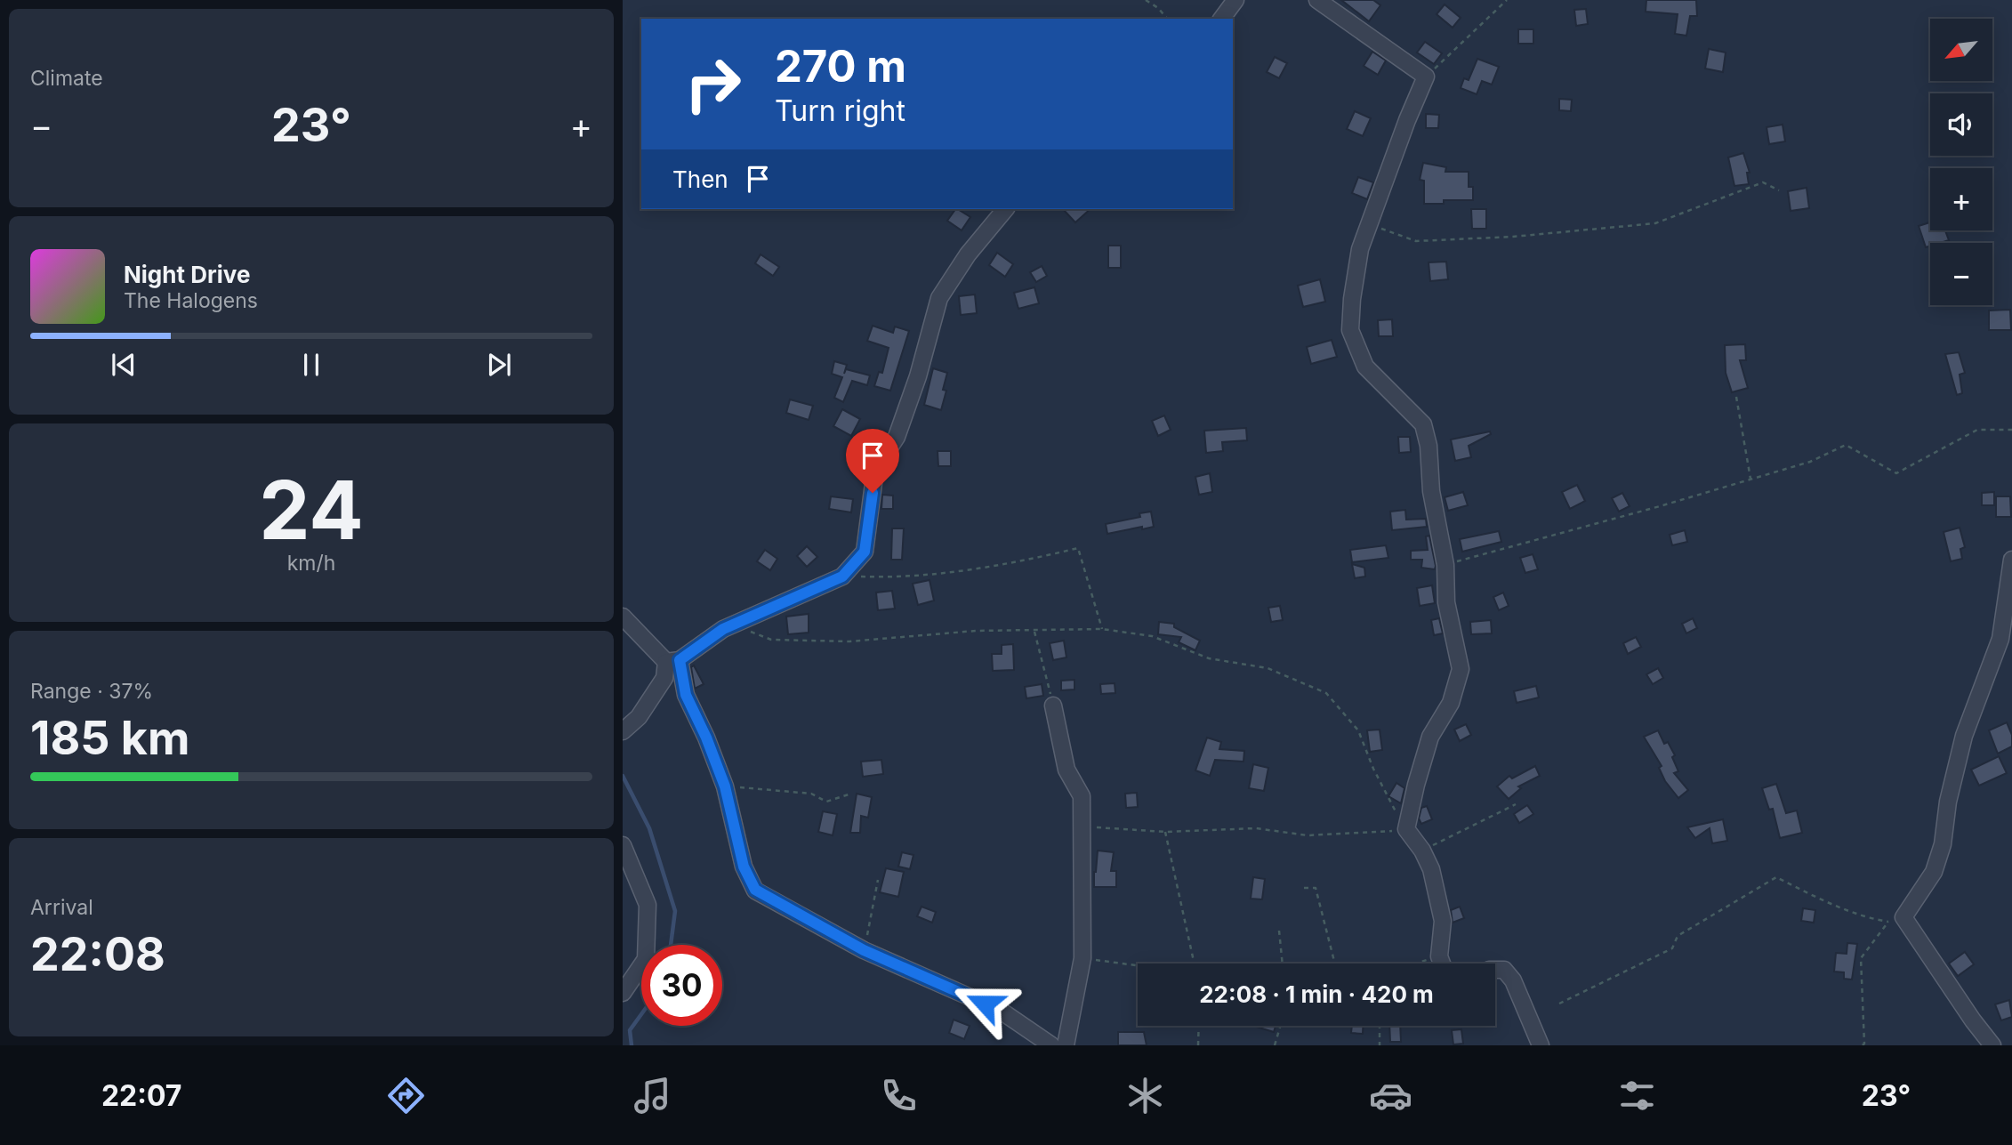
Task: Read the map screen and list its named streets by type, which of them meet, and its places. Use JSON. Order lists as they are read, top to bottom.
{
  "north": "bottom left",
  "page": {
    "tile": [
      "Climate",
      ["24", "km/h"],
      ["Range · 37%", "185 km"],
      ["Arrival", "22:08"]
    ],
    "map_buttons": ["+", "−"],
    "turn": ["270 m", "Turn right"],
    "heat": ["−", "23°", "+"],
    "then": "Then",
    "song": ["Night Drive", "The Halogens"],
    "limit": "30",
    "trip": "22:08 · 1 min · 420 m",
    "tabs": ["22:07", "23°"]
  }
}
